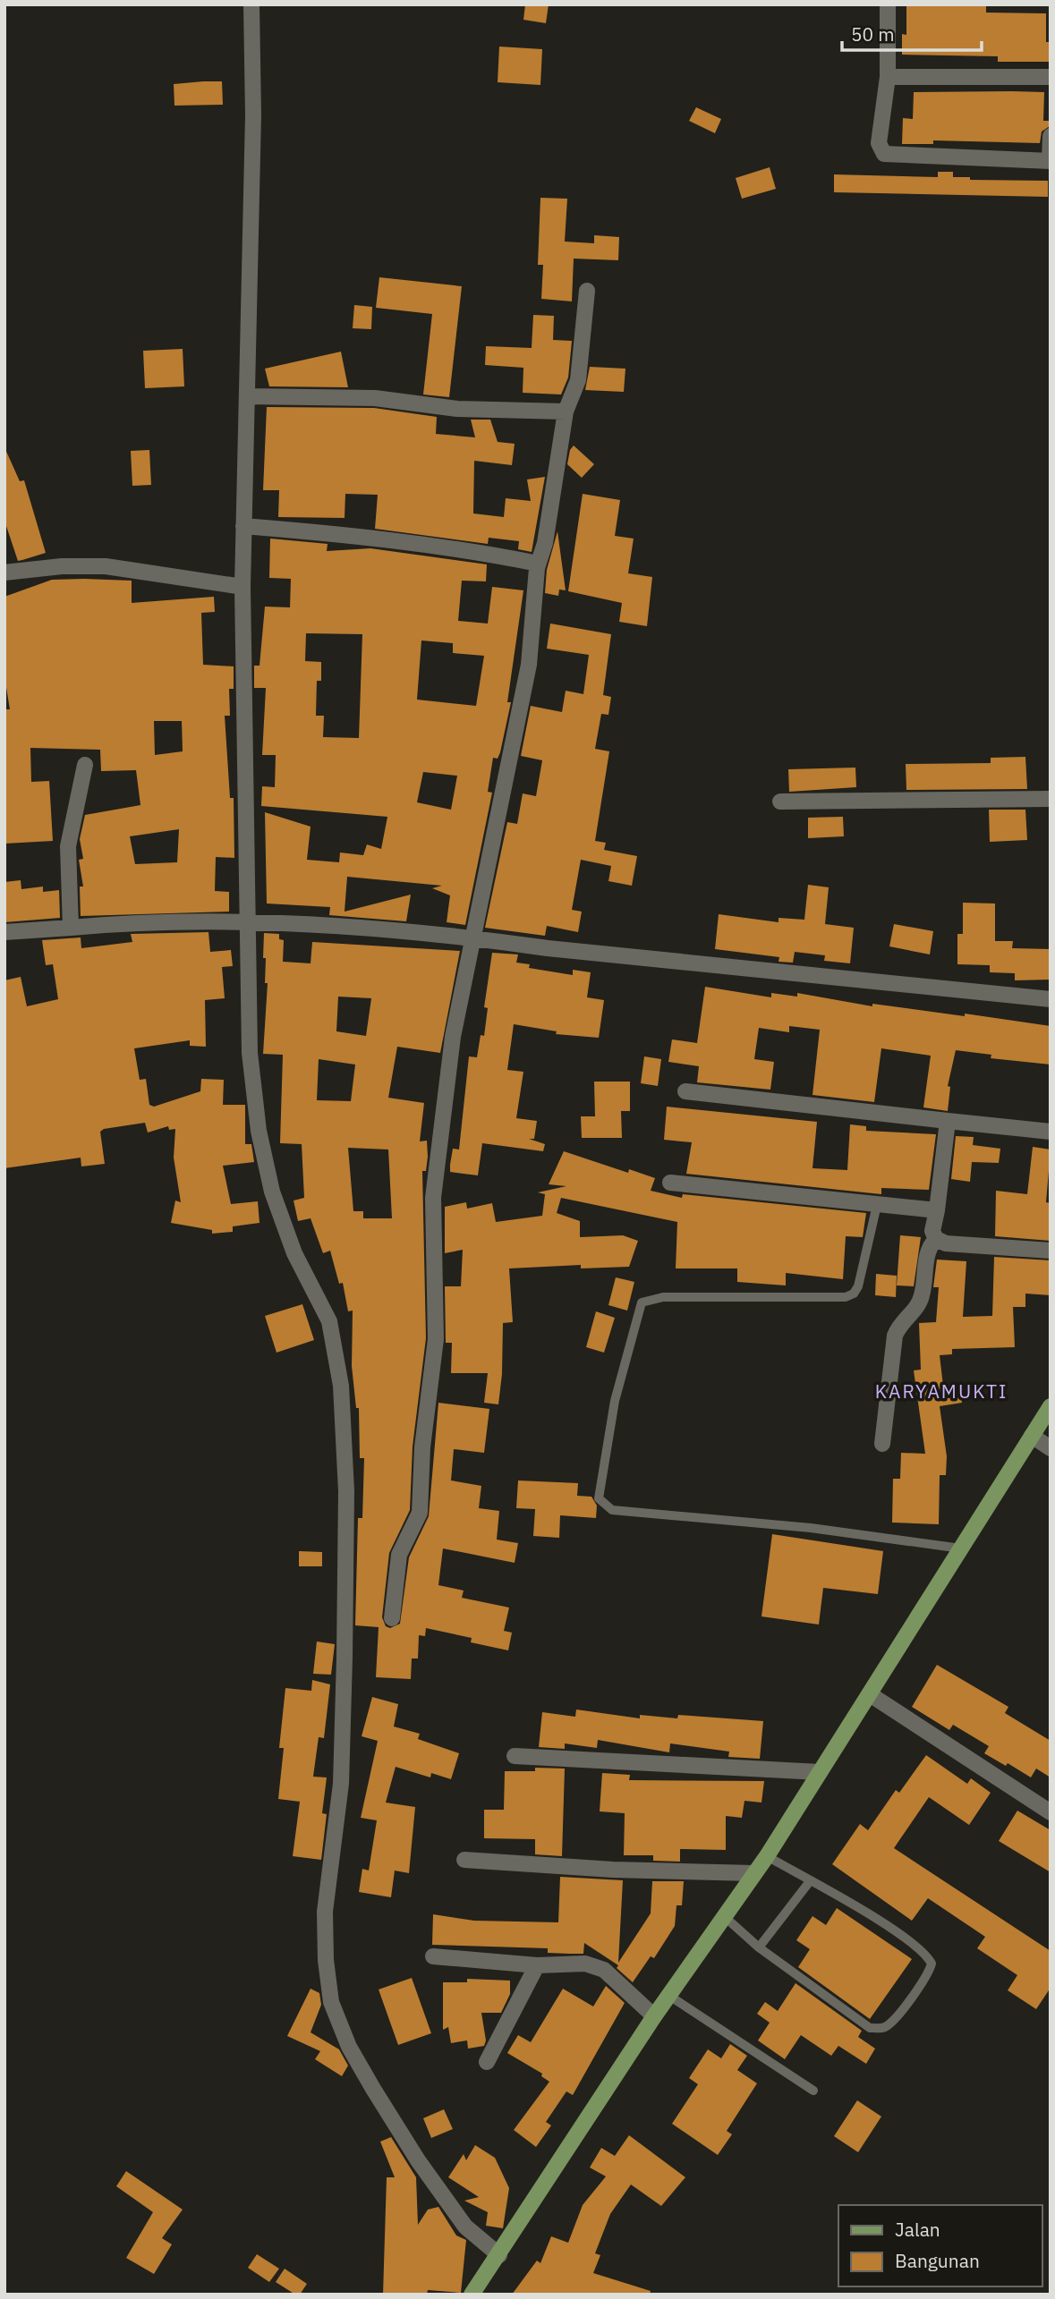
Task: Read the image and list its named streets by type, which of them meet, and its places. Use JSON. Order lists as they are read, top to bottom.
{
  "districts": ["KARYAMUKTI"],
  "legend": ["Jalan", "Bangunan"],
  "scale_bar": "50 m"
}
